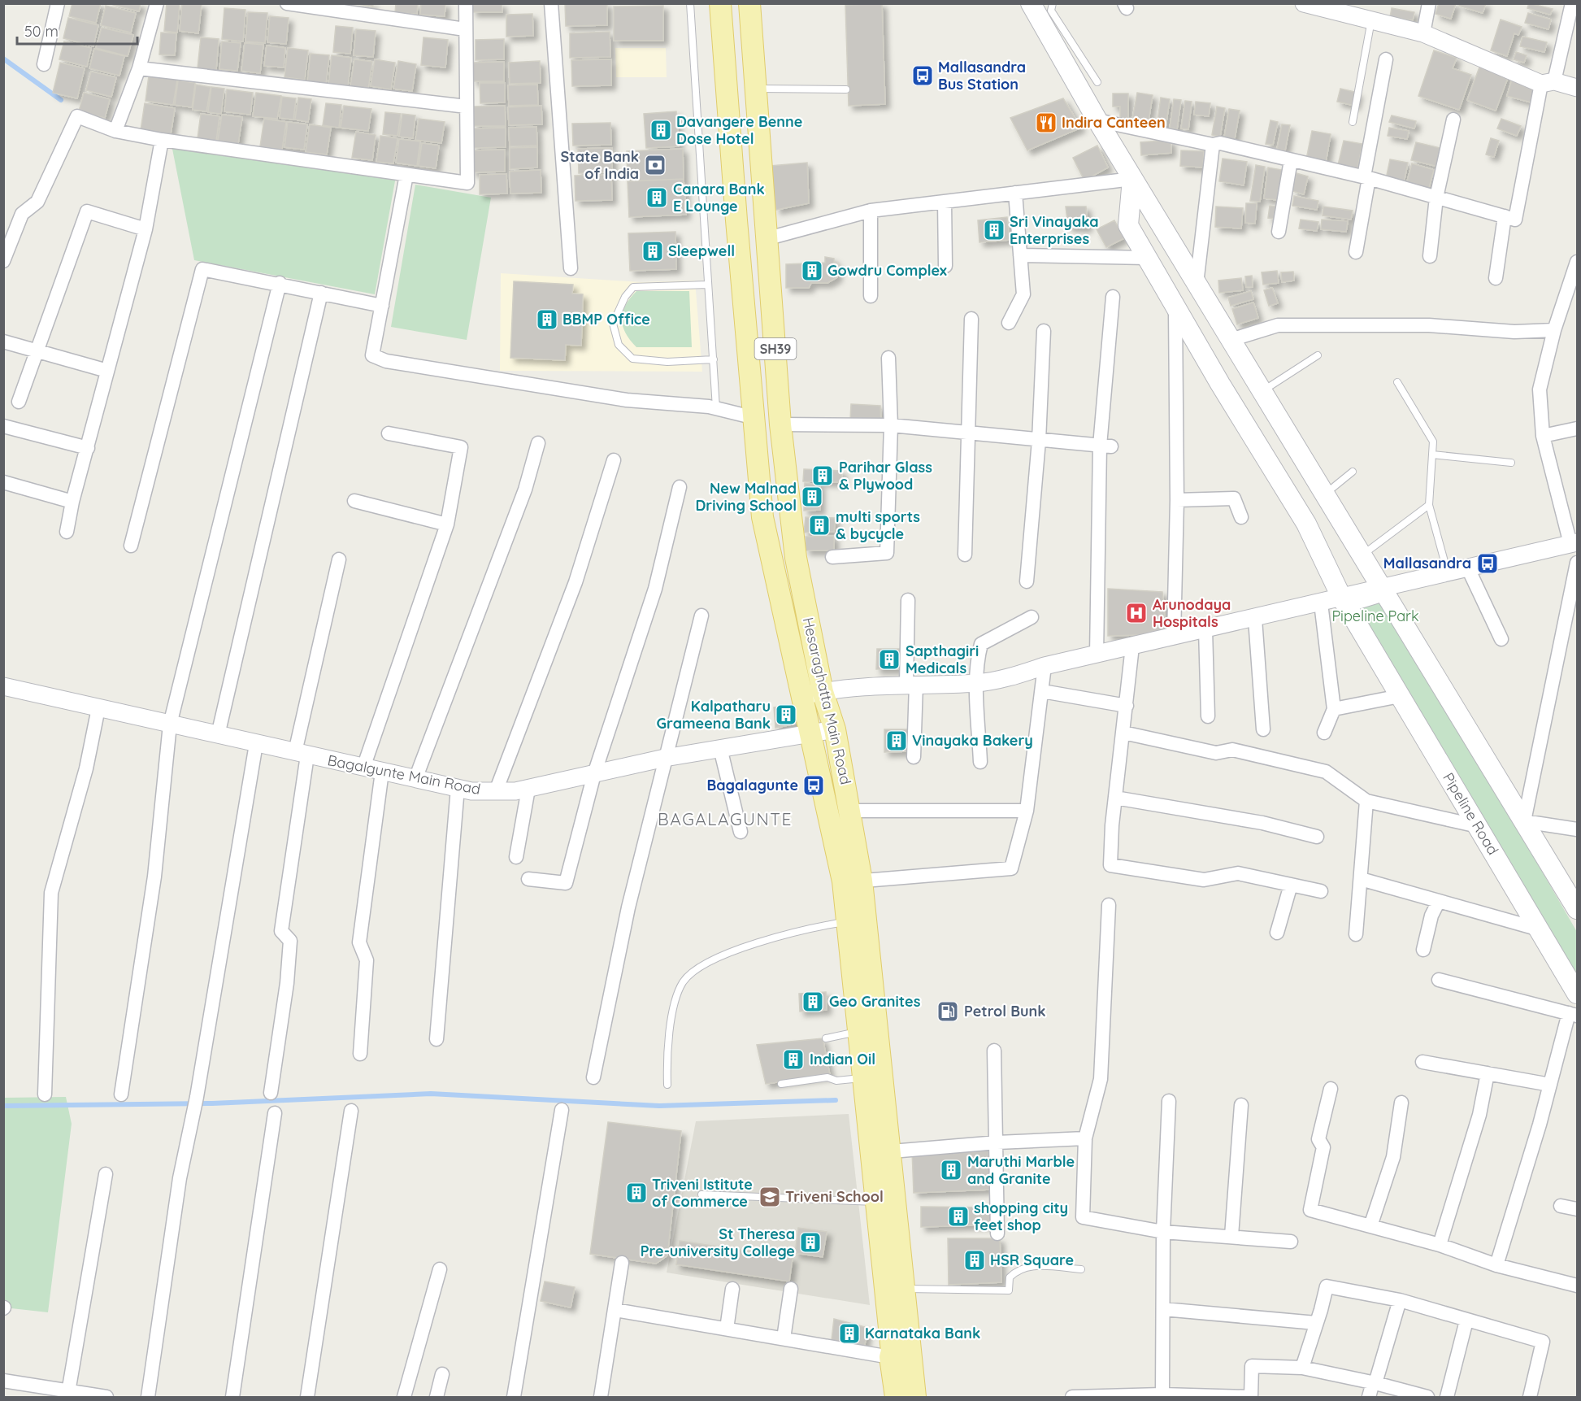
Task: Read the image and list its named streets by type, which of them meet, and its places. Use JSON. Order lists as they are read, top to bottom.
{
  "streets": {
    "main road": ["SH39", "Hesaraghatta Main Road", "Pipeline Road"],
    "street": ["Bagalgunte Main Road"]
  },
  "crossings": [
    ["Hesaraghatta Main Road", "Bagalgunte Main Road"]
  ],
  "districts": ["BAGALAGUNTE"],
  "parks": ["Pipeline Park"],
  "places": {
    "bus stop": ["Mallasandra Bus Station", "Mallasandra", "Bagalagunte"],
    "restaurant": ["Indira Canteen"],
    "building": [
      "Davangere Benne Dose Hotel",
      "Canara Bank E Lounge",
      "Sri Vinayaka Enterprises",
      "Sleepwell",
      "Gowdru Complex",
      "BBMP Office",
      "Parihar Glass & Plywood",
      "New Malnad Driving School",
      "multi sports & bycycle",
      "Sapthagiri Medicals",
      "Kalpatharu Grameena Bank",
      "Vinayaka Bakery",
      "Geo Granites",
      "Indian Oil",
      "Maruthi Marble and Granite",
      "Triveni Istitute of Commerce",
      "shopping city feet shop",
      "St Theresa Pre-university College",
      "HSR Square",
      "Karnataka Bank"
    ],
    "bank": ["State Bank of India"],
    "hospital": ["Arunodaya Hospitals"],
    "fuel station": ["Petrol Bunk"],
    "school or university": ["Triveni School"]
  },
  "scale_bar": "50 m"
}
